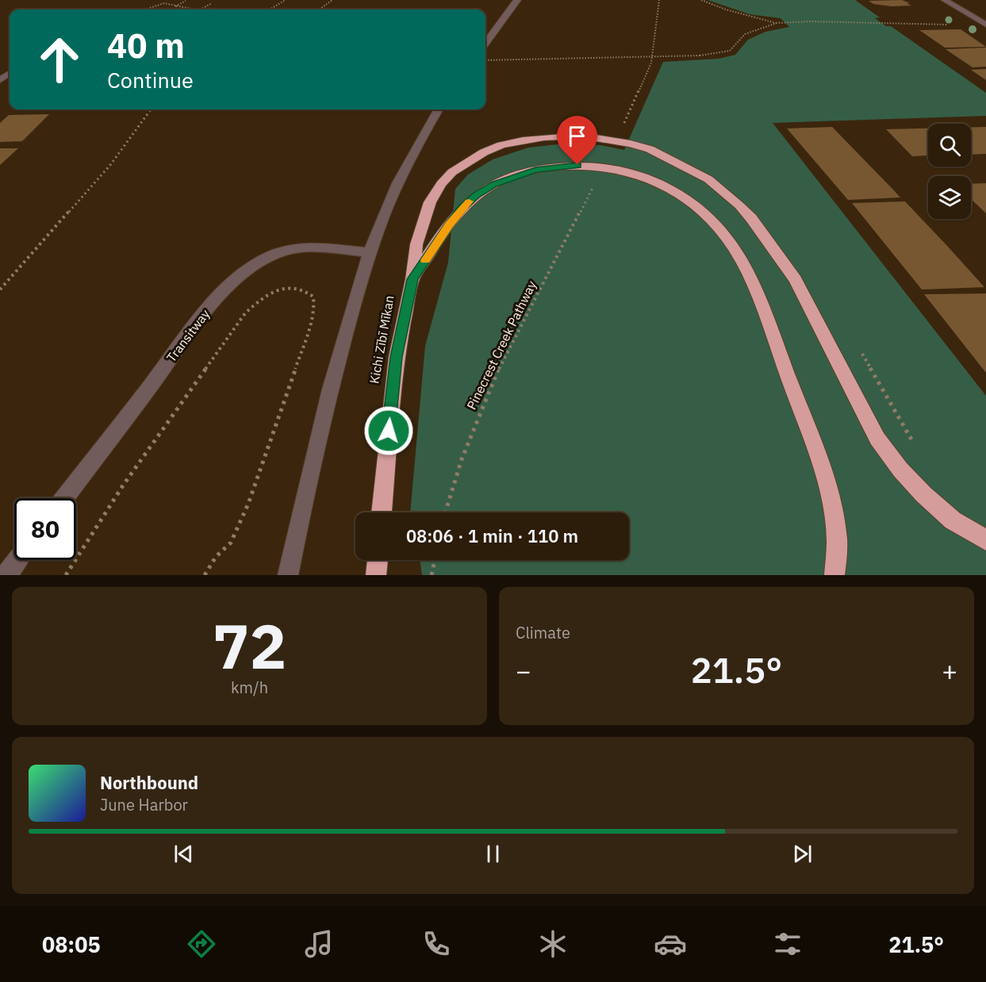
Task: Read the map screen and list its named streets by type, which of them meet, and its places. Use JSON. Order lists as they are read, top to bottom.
{
  "streets": {
    "highway": ["Kichi Zībī Mīkan"],
    "street": ["Transitway"],
    "path": ["Pinecrest Creek Pathway"]
  },
  "page": {
    "turn": ["40 m", "Continue"],
    "limit": "80",
    "trip": "08:06 · 1 min · 110 m",
    "tile": [
      ["72", "km/h"],
      "Climate"
    ],
    "heat": ["−", "21.5°", "+"],
    "song": ["Northbound", "June Harbor"],
    "tabs": ["08:05", "21.5°"]
  }
}
